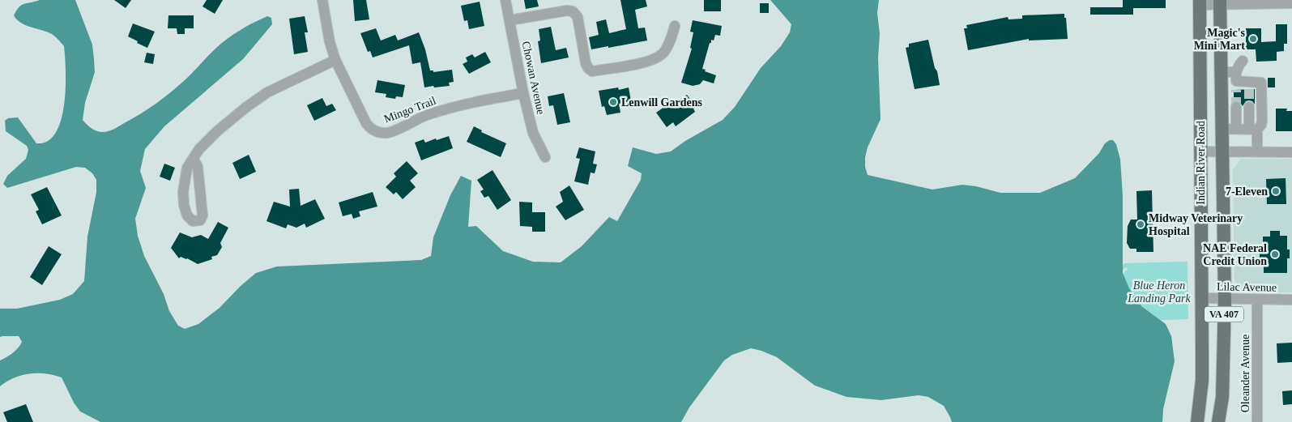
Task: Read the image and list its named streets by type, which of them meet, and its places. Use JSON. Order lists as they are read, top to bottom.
{
  "streets": {
    "main road": ["Indian River Road", "VA 407"],
    "street": [
      "Chowan Avenue",
      "Mingo Trail",
      "Lilac Avenue",
      "Oleander Avenue"
    ]
  },
  "crossings": [
    ["Chowan Avenue", "Mingo Trail"],
    ["Indian River Road", "Lilac Avenue"],
    ["Lilac Avenue", "Oleander Avenue"]
  ],
  "parks": ["Blue Heron Landing Park"],
  "places": [
    "Magic's Mini Mart",
    "Lenwill Gardens",
    "7-Eleven",
    "Midway Veterinary Hospital",
    "NAE Federal Credit Union"
  ]
}
